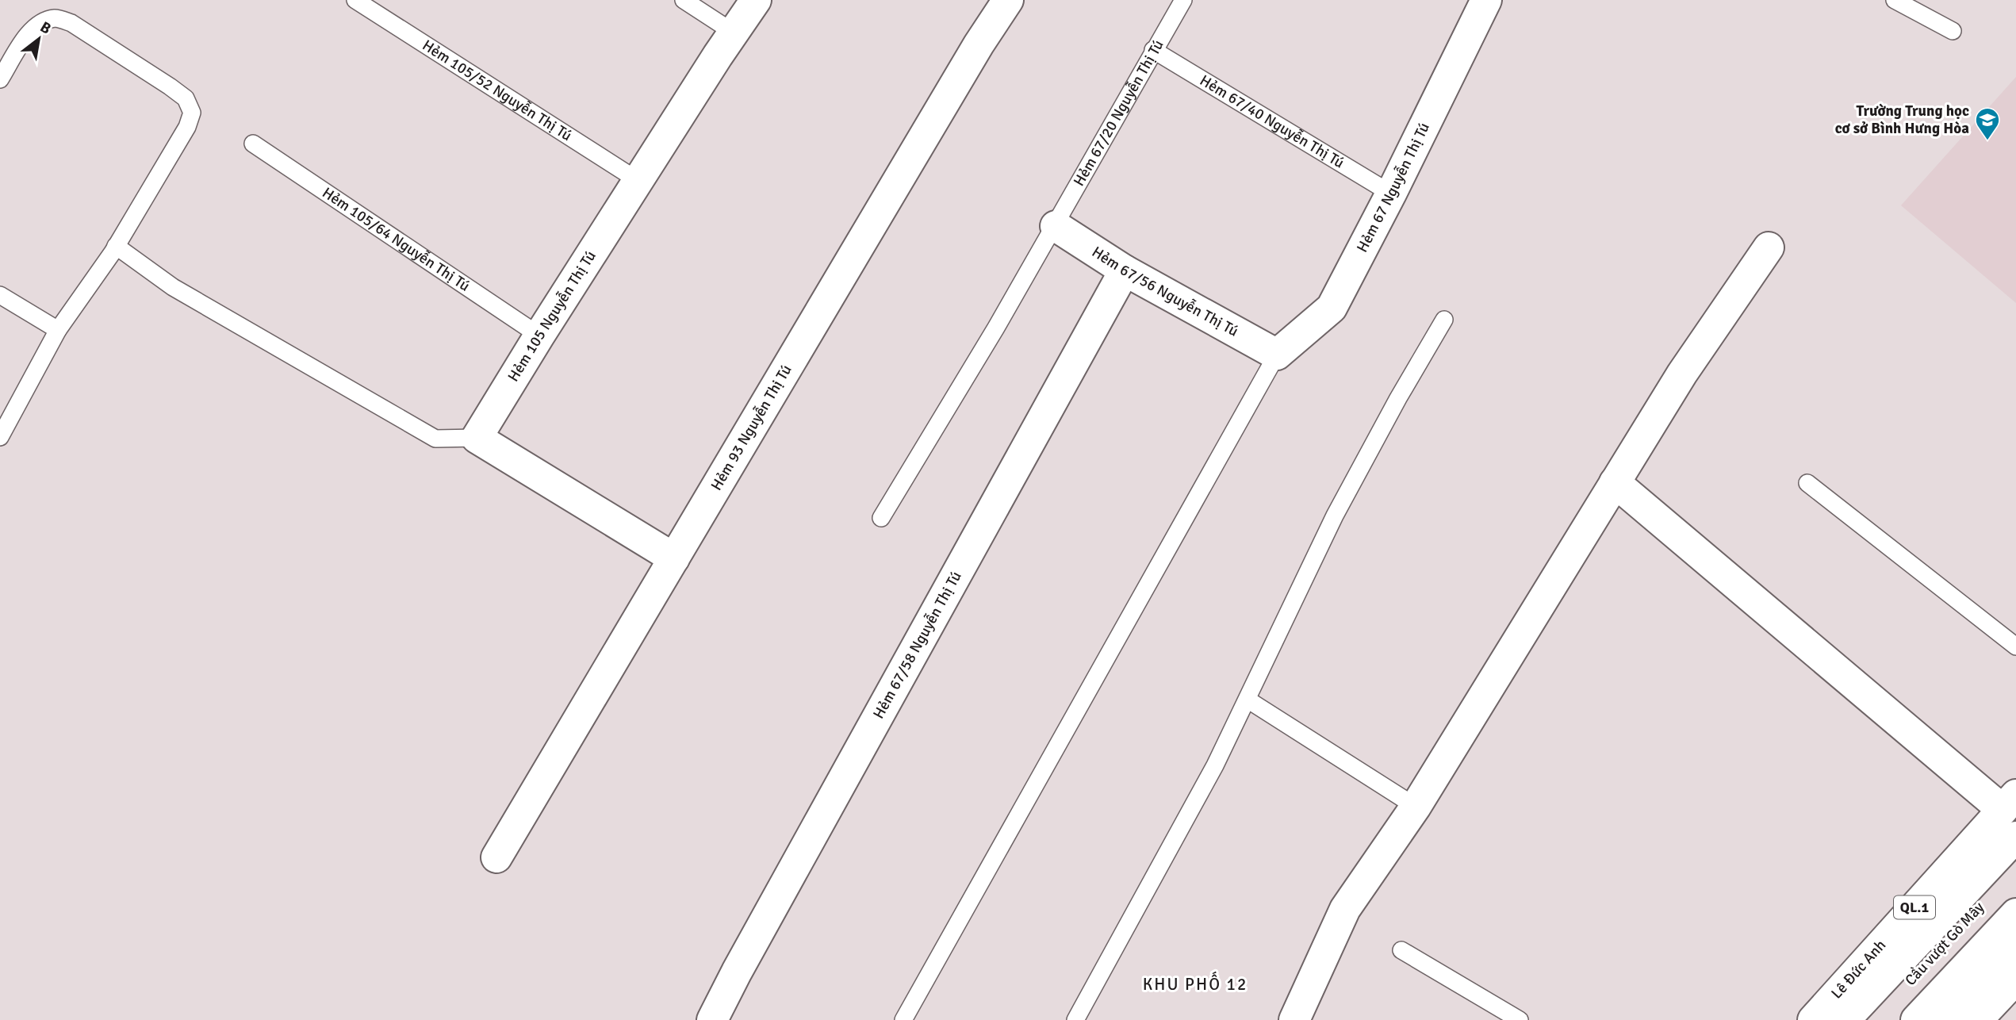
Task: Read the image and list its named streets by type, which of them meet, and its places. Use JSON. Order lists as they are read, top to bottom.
{
  "streets": {
    "main road": [
      "Hẻm 67 Nguyễn Thị Tú",
      "Hẻm 67/56 Nguyễn Thị Tú",
      "Hẻm 105 Nguyễn Thị Tú",
      "Hẻm 93 Nguyễn Thị Tú",
      "Hẻm 67/58 Nguyễn Thị Tú",
      "QL.1",
      "Cầu vượt Gò Mây",
      "Lê Đức Anh"
    ],
    "lane": [
      "Hẻm 105/52 Nguyễn Thị Tú",
      "Hẻm 67/20 Nguyễn Thị Tú",
      "Hẻm 67/40 Nguyễn Thị Tú",
      "Hẻm 105/64 Nguyễn Thị Tú"
    ]
  },
  "crossings": [
    ["Hẻm 105/52 Nguyễn Thị Tú", "Hẻm 105 Nguyễn Thị Tú"],
    ["Hẻm 67/20 Nguyễn Thị Tú", "Hẻm 67/40 Nguyễn Thị Tú"],
    ["Hẻm 67/20 Nguyễn Thị Tú", "Hẻm 67/56 Nguyễn Thị Tú"],
    ["Hẻm 67/40 Nguyễn Thị Tú", "Hẻm 67 Nguyễn Thị Tú"],
    ["Hẻm 67 Nguyễn Thị Tú", "Hẻm 67/56 Nguyễn Thị Tú"],
    ["Hẻm 105/64 Nguyễn Thị Tú", "Hẻm 105 Nguyễn Thị Tú"],
    ["Hẻm 67/56 Nguyễn Thị Tú", "Hẻm 67/58 Nguyễn Thị Tú"]
  ],
  "districts": ["KHU PHỐ 12"],
  "places": {
    "school or university": ["Trường Trung học cơ sở Bình Hưng Hòa"]
  },
  "north": "top right"
}
